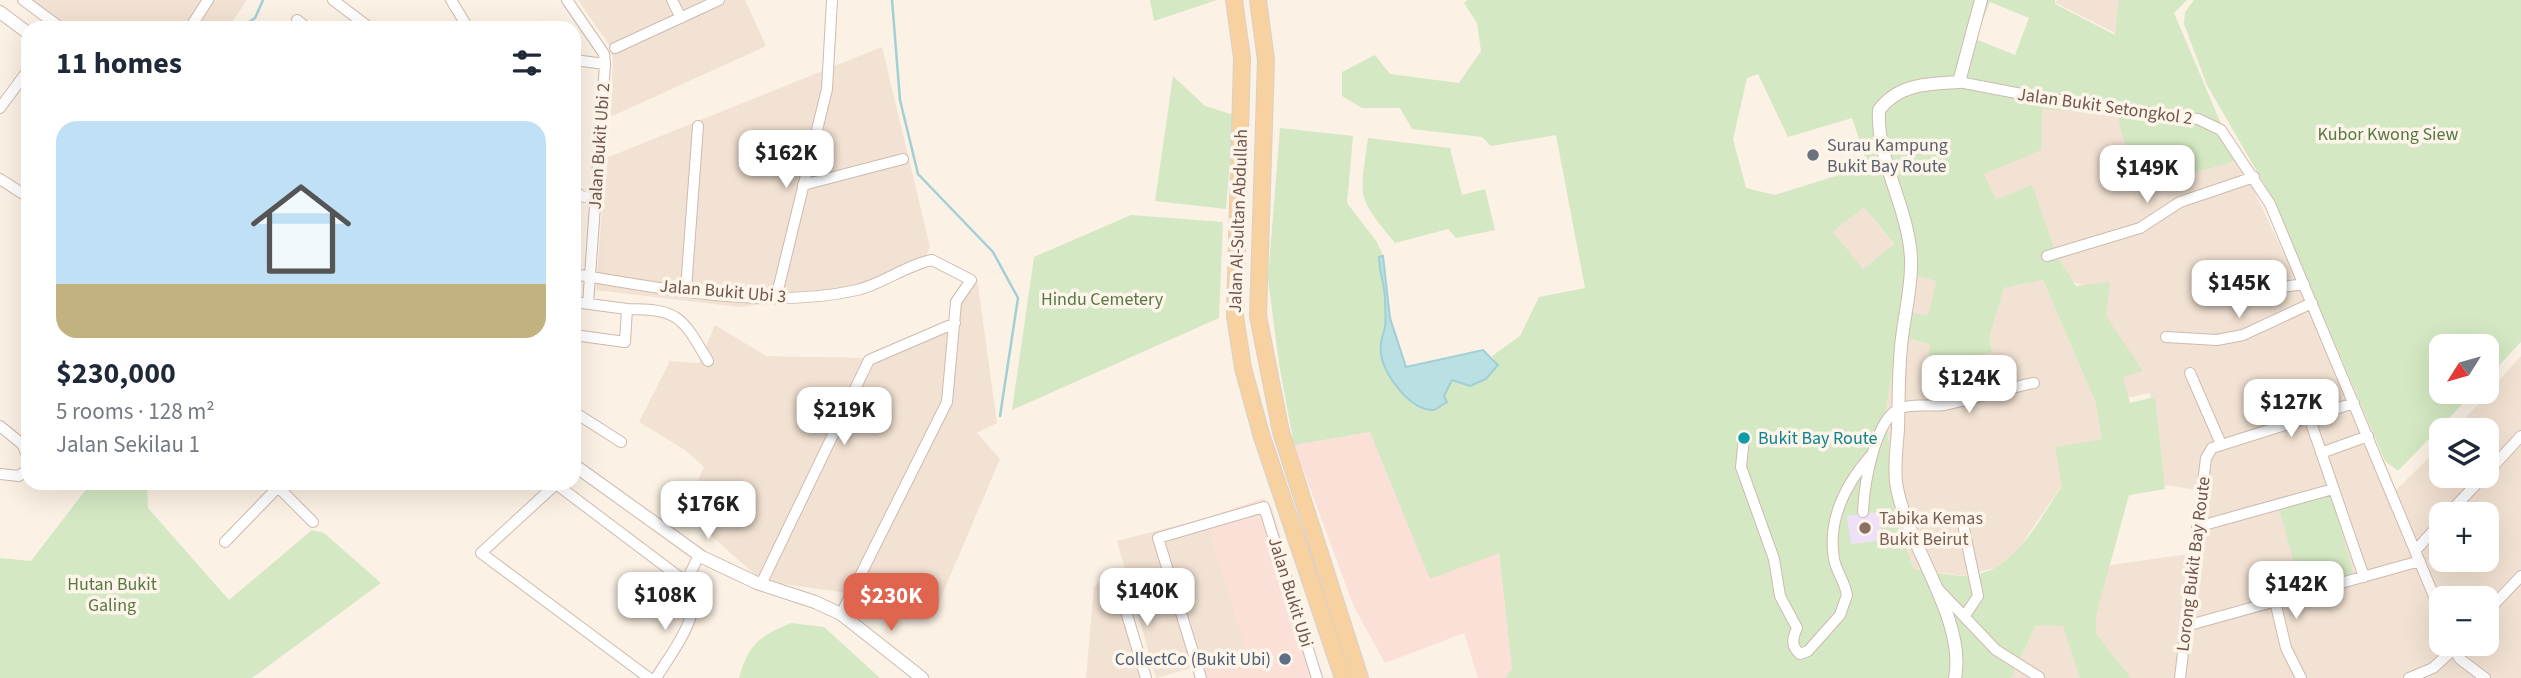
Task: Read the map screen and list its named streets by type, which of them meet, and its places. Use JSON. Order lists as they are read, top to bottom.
{
  "streets": {
    "main road": ["Jalan Al-Sultan Abdullah"],
    "street": [
      "Jalan Bukit Setongkol 2",
      "Jalan Bukit Ubi 2",
      "Jalan Bukit Ubi 3",
      "Lorong Bukit Bay Route",
      "Jalan Bukit Ubi"
    ]
  },
  "crossings": [
    ["Jalan Bukit Ubi 2", "Jalan Bukit Ubi 3"]
  ],
  "parks": ["Kubor Kwong Siew", "Hindu Cemetery", "Hutan Bukit Galing"],
  "places": [
    "Surau Kampung Bukit Bay Route",
    "Bukit Bay Route",
    "Tabika Kemas Bukit Beirut",
    "CollectCo (Bukit Ubi)"
  ],
  "north": "bottom left",
  "page": {
    "heading": "11 homes",
    "list": [
      {
        "name": "$230,000",
        "note": "5 rooms · 128 m² · Jalan Sekilau 1"
      }
    ],
    "price": [
      "$162K",
      "$149K",
      "$145K",
      "$124K",
      "$127K",
      "$219K",
      "$176K",
      "$142K",
      "$140K",
      "$108K",
      "$230K"
    ],
    "map_buttons": ["+", "−"]
  }
}
